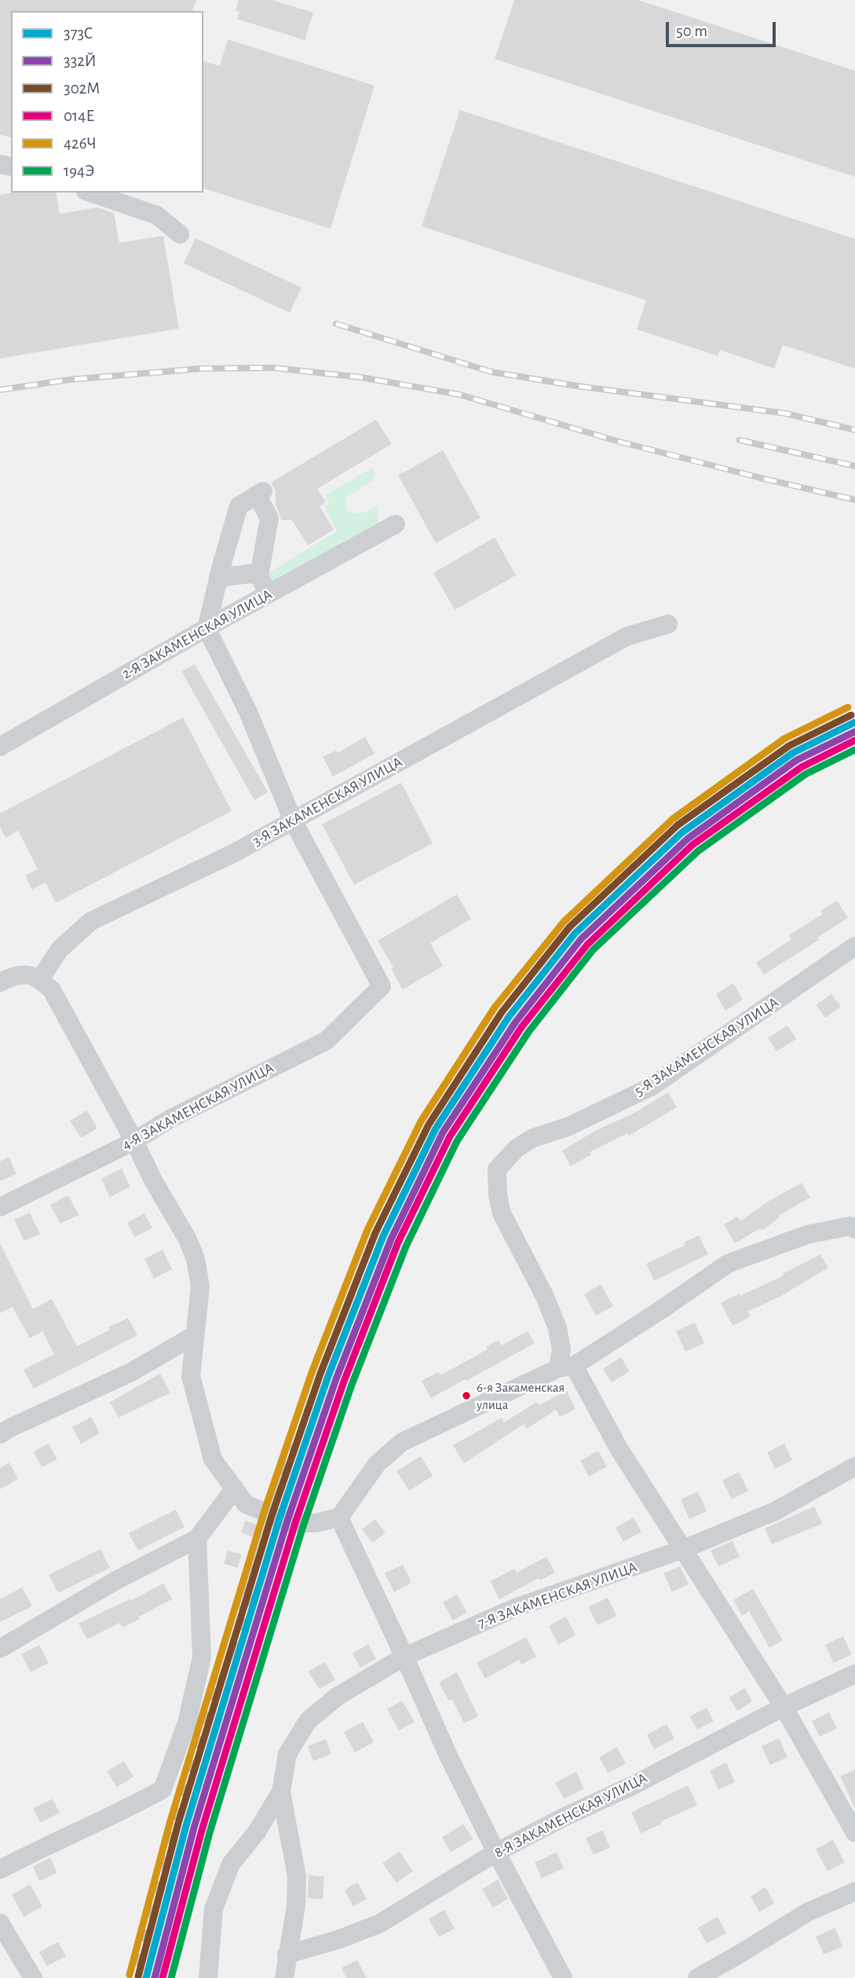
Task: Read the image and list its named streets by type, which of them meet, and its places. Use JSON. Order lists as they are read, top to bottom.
{
  "streets": {
    "street": [
      "2-Я ЗАКАМЕНСКАЯ УЛИЦА",
      "3-Я ЗАКАМЕНСКАЯ УЛИЦА",
      "5-Я ЗАКАМЕНСКАЯ УЛИЦА",
      "4-Я ЗАКАМЕНСКАЯ УЛИЦА",
      "7-Я ЗАКАМЕНСКАЯ УЛИЦА",
      "8-Я ЗАКАМЕНСКАЯ УЛИЦА"
    ]
  },
  "crossings": [
    ["3-Я ЗАКАМЕНСКАЯ УЛИЦА", "4-Я ЗАКАМЕНСКАЯ УЛИЦА"]
  ],
  "places": ["6-я Закаменская улица"],
  "lines": [
    "transit line 426Ч",
    "transit line 302М",
    "transit line 373C",
    "transit line 332Й",
    "transit line 014Е",
    "transit line 194Э"
  ],
  "legend": [
    "373C",
    "332Й",
    "302М",
    "014Е",
    "426Ч",
    "194Э"
  ],
  "scale_bar": "50 m"
}
